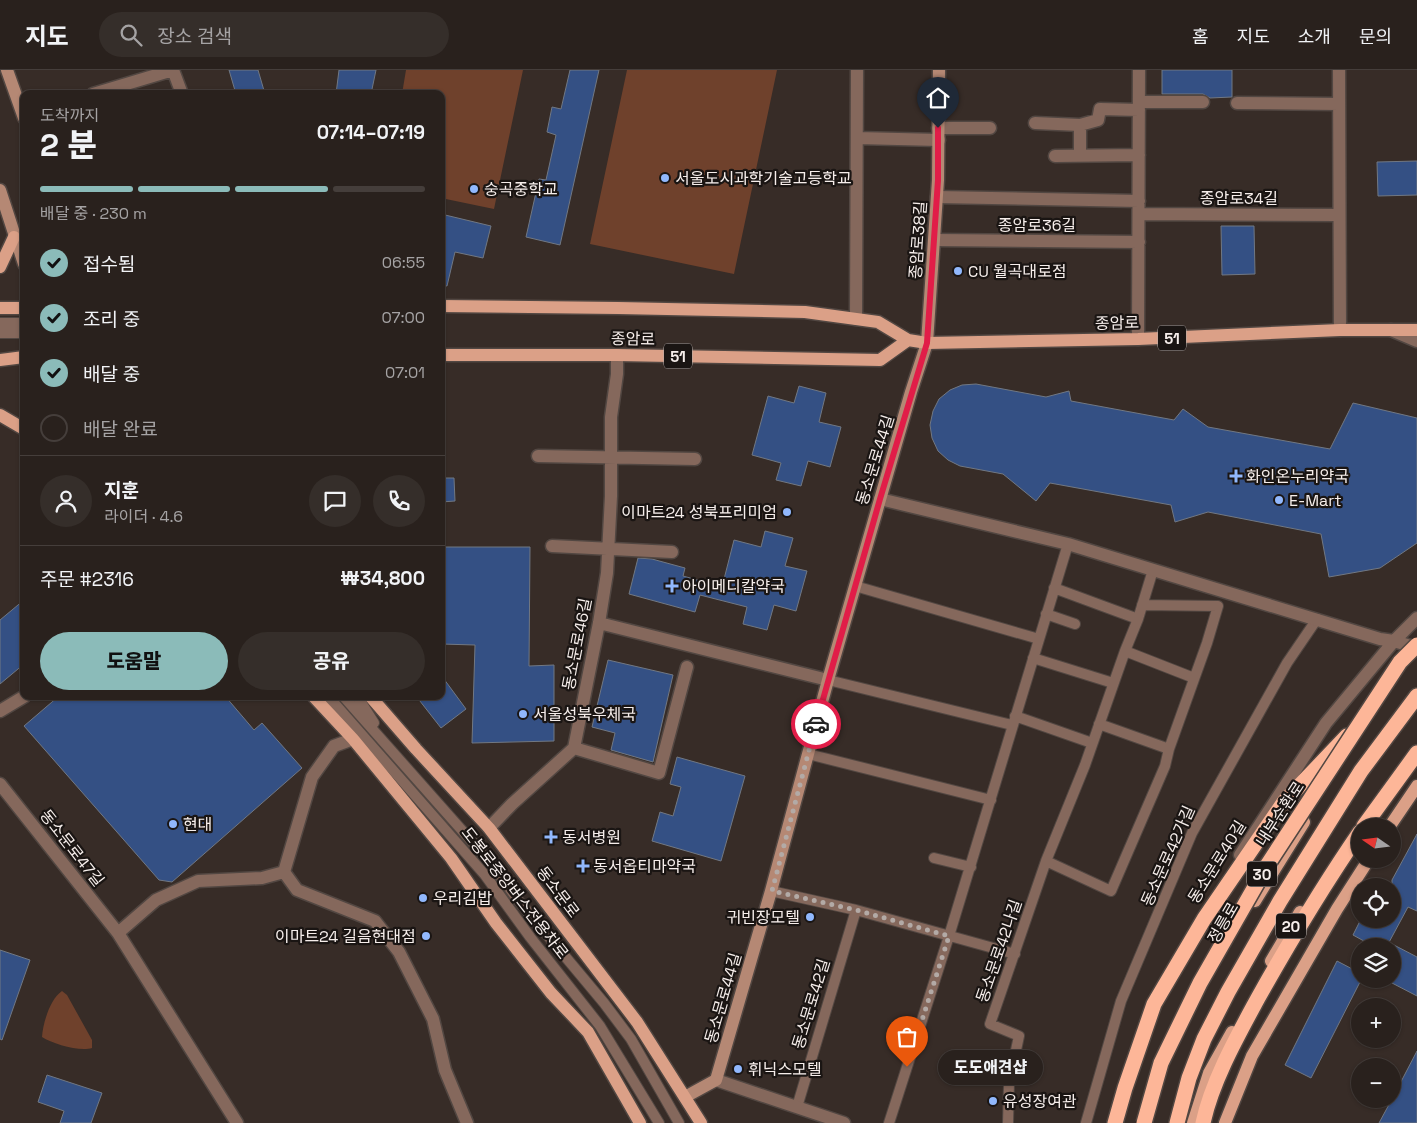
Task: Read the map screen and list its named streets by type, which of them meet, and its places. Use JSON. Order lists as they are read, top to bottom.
{
  "streets": {
    "highway": ["내부순환로", "30"],
    "main road": [
      "종암로",
      "51",
      "동소문로",
      "정릉로",
      "20"
    ],
    "street": [
      "종암로34길",
      "종암로36길",
      "종암로38길",
      "동소문로44길",
      "동소문로46길",
      "동소문로47길",
      "동소문로40길"
    ],
    "lane": [
      "동소문로42가길",
      "도봉로중앙버스전용차로",
      "동소문로42나길",
      "동소문로42길"
    ]
  },
  "crossings": [
    ["종암로34길", "종암로36길"],
    ["종암로36길", "종암로38길"],
    ["종암로38길", "종암로"],
    ["종암로38길", "동소문로44길"],
    ["종암로", "동소문로44길"],
    ["종암로", "동소문로46길"],
    ["30", "정릉로"]
  ],
  "places": {
    "other": [
      "서울도시과학기술고등학교",
      "숭곡중학교",
      "CU 월곡대로점",
      "E-Mart",
      "이마트24 성북프리미엄",
      "서울성북우체국",
      "현대",
      "우리김밥",
      "귀빈장모텔",
      "이마트24 길음현대점",
      "도도애견샵",
      "휘닉스모텔",
      "유성장여관"
    ],
    "health": [
      "화인온누리약국",
      "아이메디칼약국",
      "동서병원",
      "동서옵티마약국"
    ]
  },
  "north": "left",
  "page": {
    "header": "지도",
    "search": "장소 검색",
    "nav": [
      "홈",
      "지도",
      "소개",
      "문의"
    ],
    "heading": ["2 분", "도착까지", "07:14–07:19"],
    "panel": [
      "지훈",
      "라이더 · 4.6",
      "주문 #2316",
      "₩34,800"
    ],
    "bar": "배달 중 · 230 m",
    "list": [
      ["접수됨", "06:55"],
      ["조리 중", "07:00"],
      ["배달 중", "07:01"],
      "배달 완료"
    ],
    "buttons": ["도움말", "공유"],
    "map_buttons": ["+", "−"],
    "bubble": "도도애견샵"
  }
}
